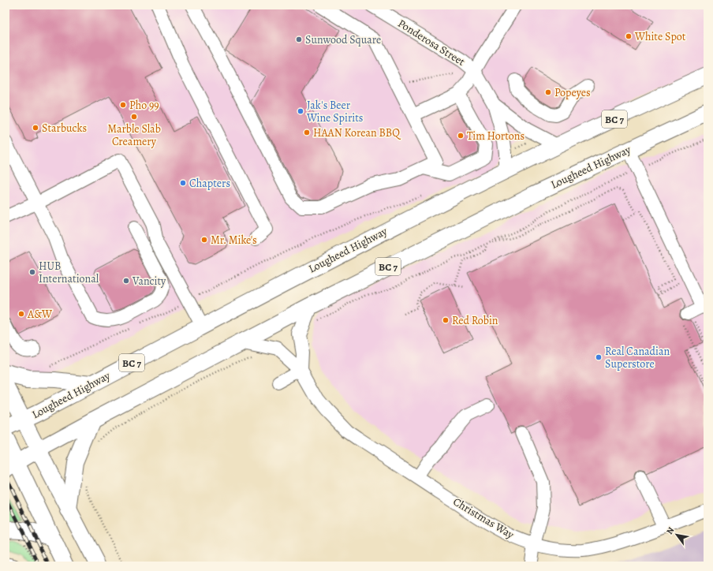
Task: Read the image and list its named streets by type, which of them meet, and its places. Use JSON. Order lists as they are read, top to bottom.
{
  "streets": {
    "main road": ["BC 7", "Lougheed Highway"],
    "street": ["Ponderosa Street", "Christmas Way"]
  },
  "crossings": [
    ["Ponderosa Street", "Lougheed Highway"],
    ["BC 7", "Lougheed Highway"],
    ["Lougheed Highway", "Christmas Way"]
  ],
  "places": [
    "White Spot",
    "Sunwood Square",
    "Popeyes",
    "Pho 99",
    "Jak's Beer Wine Spirits",
    "Marble Slab Creamery",
    "Starbucks",
    "HAAN Korean BBQ",
    "Tim Hortons",
    "Chapters",
    "Mr. Mike's",
    "HUB International",
    "Vancity",
    "A&W",
    "Red Robin",
    "Real Canadian Superstore"
  ],
  "north": "top left"
}
